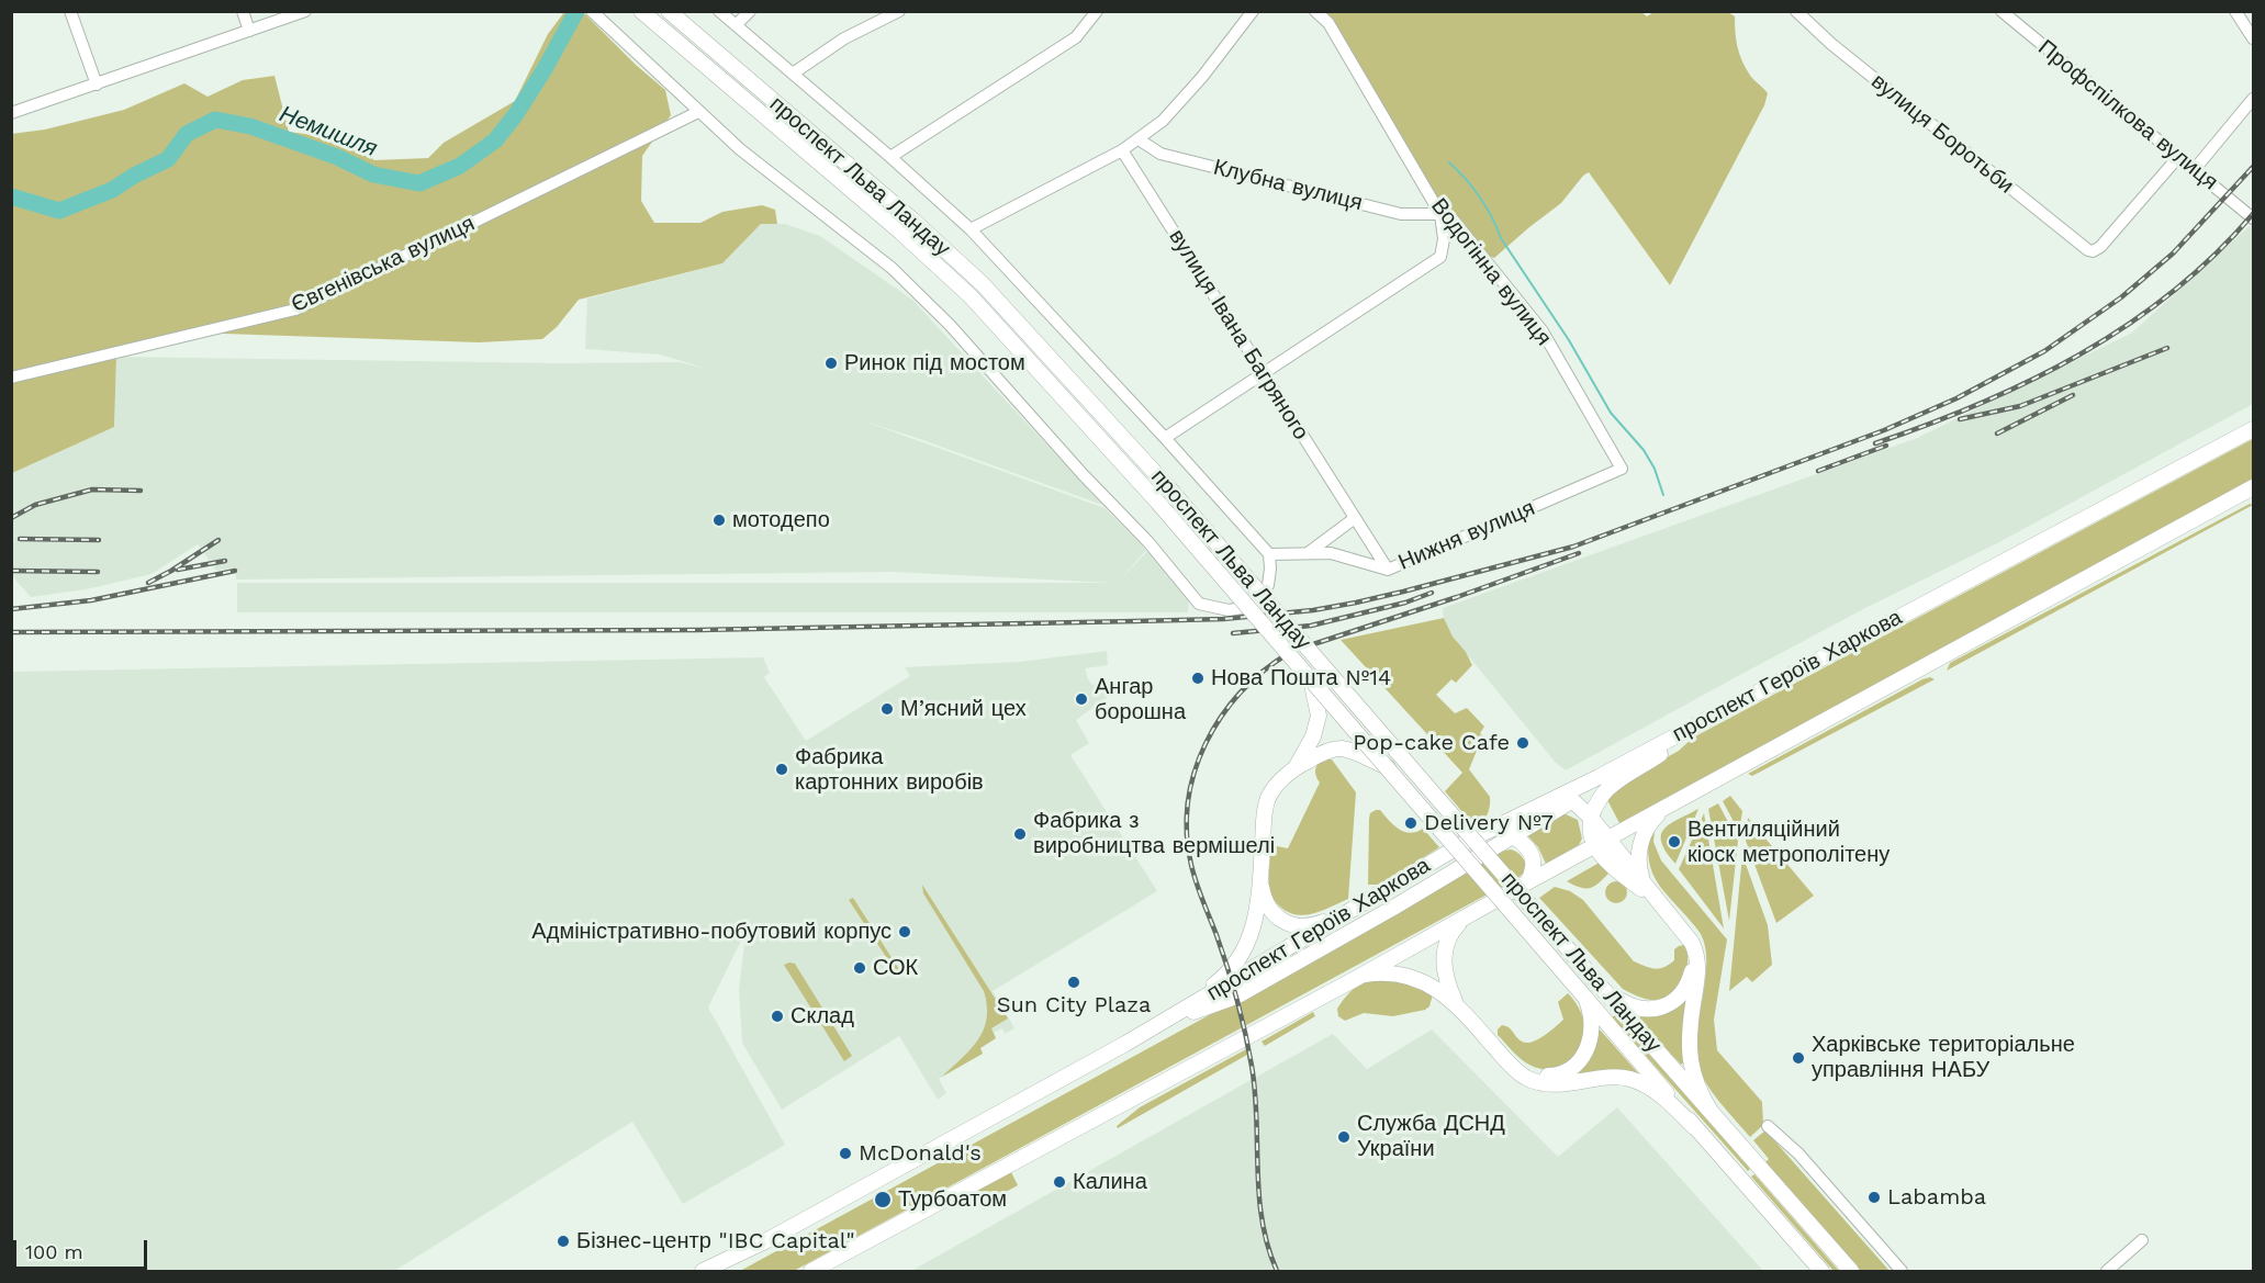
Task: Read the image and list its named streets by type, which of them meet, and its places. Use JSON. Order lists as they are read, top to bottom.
{
  "streets": {
    "main road": ["проспект Льва Ландау", "проспект Героїв Харкова"],
    "street": [
      "Профспілкова вулиця",
      "вулиця Боротьби",
      "Клубна вулиця",
      "Євгенівська вулиця",
      "Водогінна вулиця",
      "вулиця Івана Багряного",
      "Нижня вулиця"
    ]
  },
  "crossings": [
    ["Профспілкова вулиця", "вулиця Боротьби"],
    ["Клубна вулиця", "Водогінна вулиця"],
    ["Водогінна вулиця", "Нижня вулиця"],
    ["вулиця Івана Багряного", "Нижня вулиця"]
  ],
  "water": ["Немишля"],
  "places": [
    "Ринок під мостом",
    "мотодепо",
    "Нова Пошта №14",
    "Ангар борошна",
    "М’ясний цех",
    "Pop-cake Cafe",
    "Фабрика картонних виробів",
    "Delivery №7",
    "Фабрика з виробництва вермішелі",
    "Вентиляційний кіоск метрополітену",
    "Адміністративно-побутовий корпус",
    "СОК",
    "Sun City Plaza",
    "Склад",
    "Харківське територіальне управління НАБУ",
    "Служба ДСНД України",
    "McDonald's",
    "Калина",
    "Labamba",
    "Турбоатом",
    "Бізнес-центр \"IBC Capital\""
  ],
  "scale_bar": "100 m"
}
